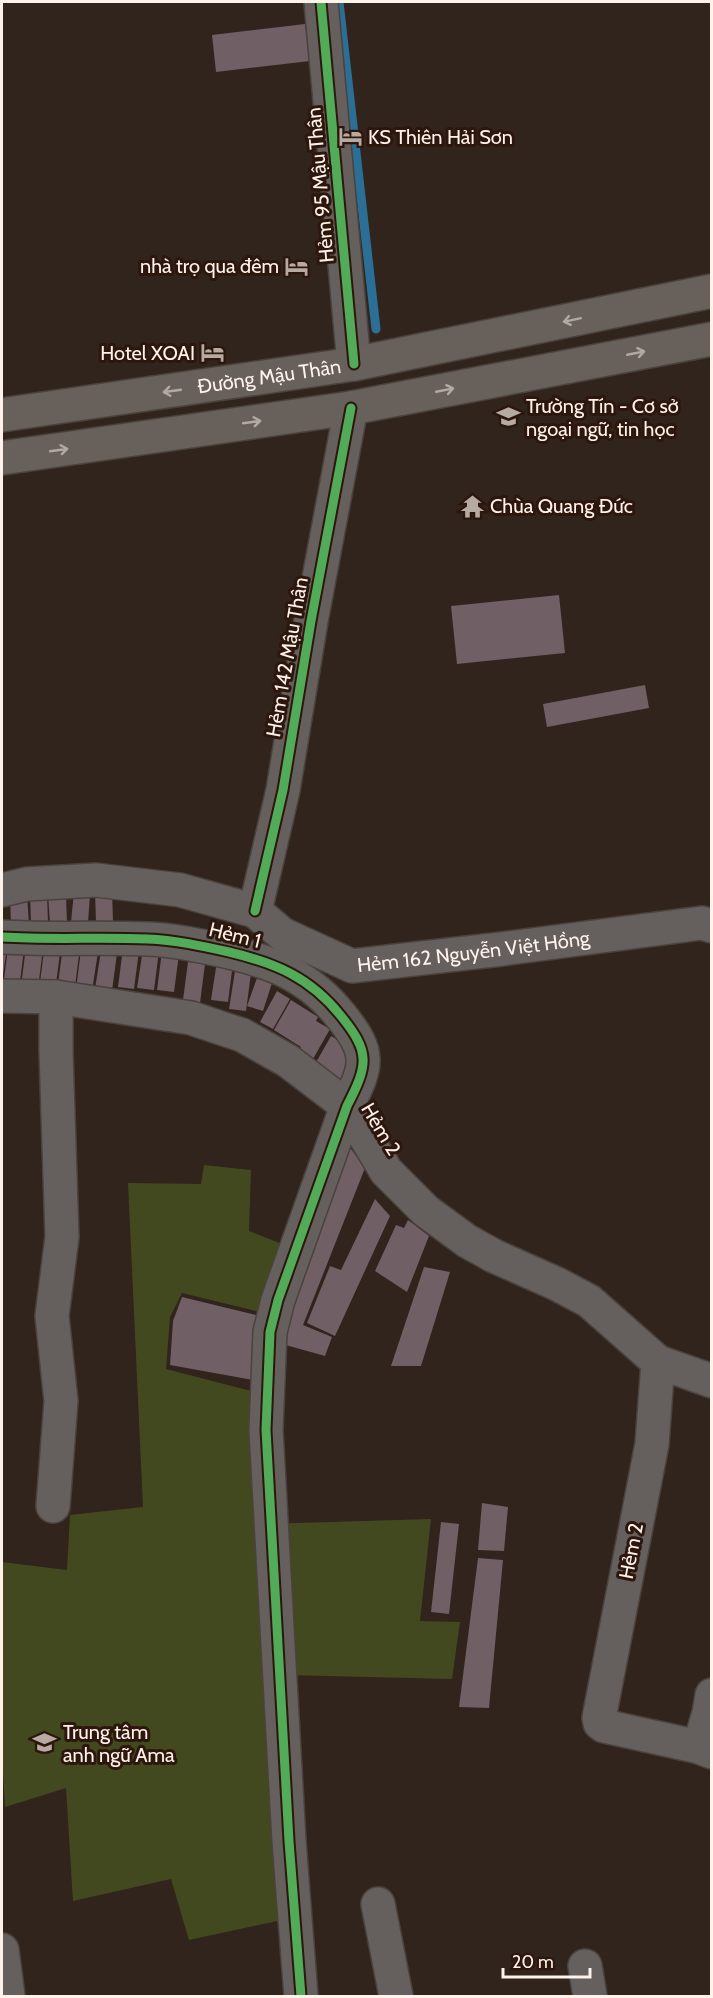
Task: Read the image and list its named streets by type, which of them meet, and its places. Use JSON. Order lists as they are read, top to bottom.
{
  "streets": {
    "main road": ["Đường Mậu Thân"],
    "street": [
      "Hẻm 95 Mậu Thân",
      "Hẻm 142 Mậu Thân",
      "Hẻm 1",
      "Hẻm 162 Nguyễn Việt Hồng",
      "Hẻm 2"
    ]
  },
  "crossings": [
    ["Hẻm 95 Mậu Thân", "Đường Mậu Thân"],
    ["Hẻm 142 Mậu Thân", "Hẻm 162 Nguyễn Việt Hồng"],
    ["Hẻm 1", "Hẻm 2"]
  ],
  "places": {
    "hotel": ["KS Thiên Hải Sơn", "nhà trọ qua đêm", "Hotel XOAI"],
    "school or university": ["Trường Tín - Cơ sở ngoại ngữ, tin học", "Trung tâm anh ngữ Ama"],
    "temple": ["Chùa Quang Đức"]
  },
  "scale_bar": "20 m"
}
